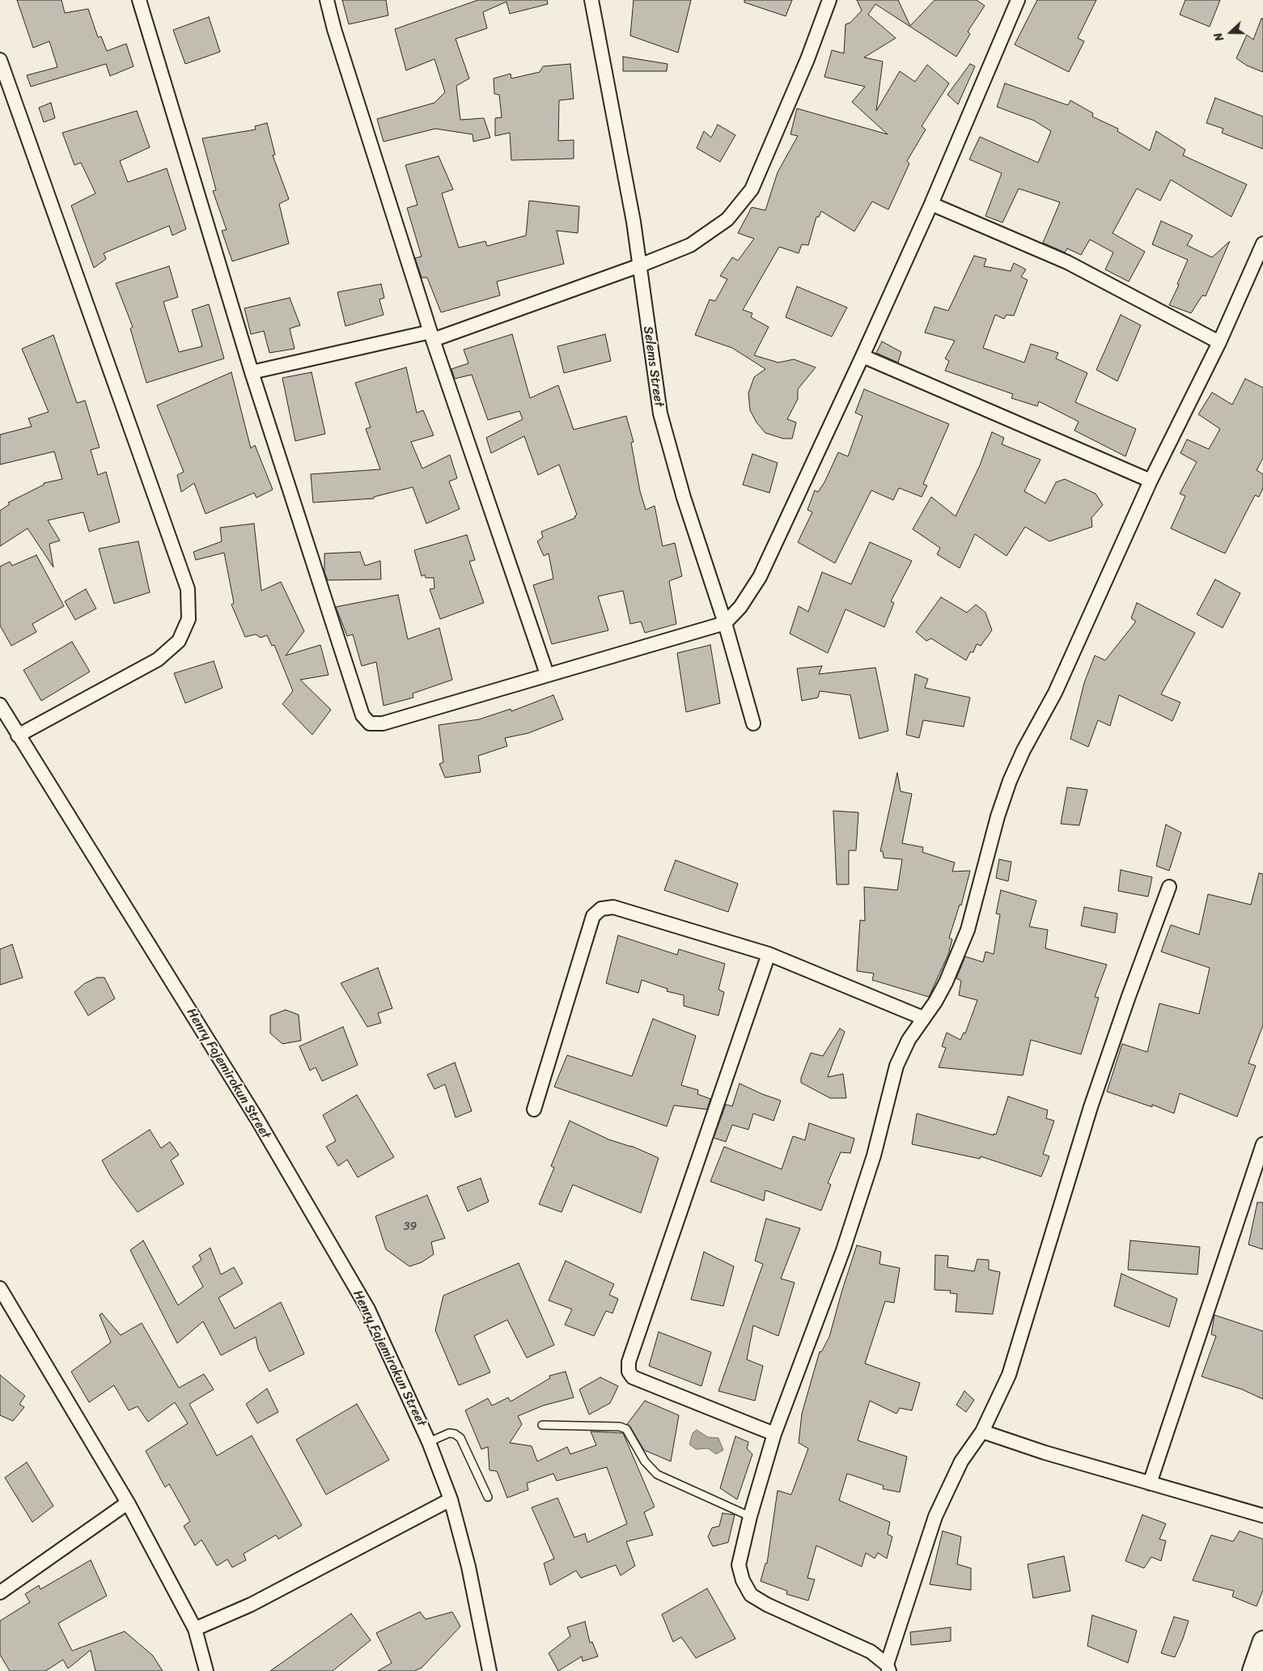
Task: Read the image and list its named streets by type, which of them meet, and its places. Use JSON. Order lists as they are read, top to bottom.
{
  "streets": {
    "street": ["Selems Street", "Henry Fajemirokun Street"]
  },
  "house_numbers": ["39"],
  "north": "left"
}
